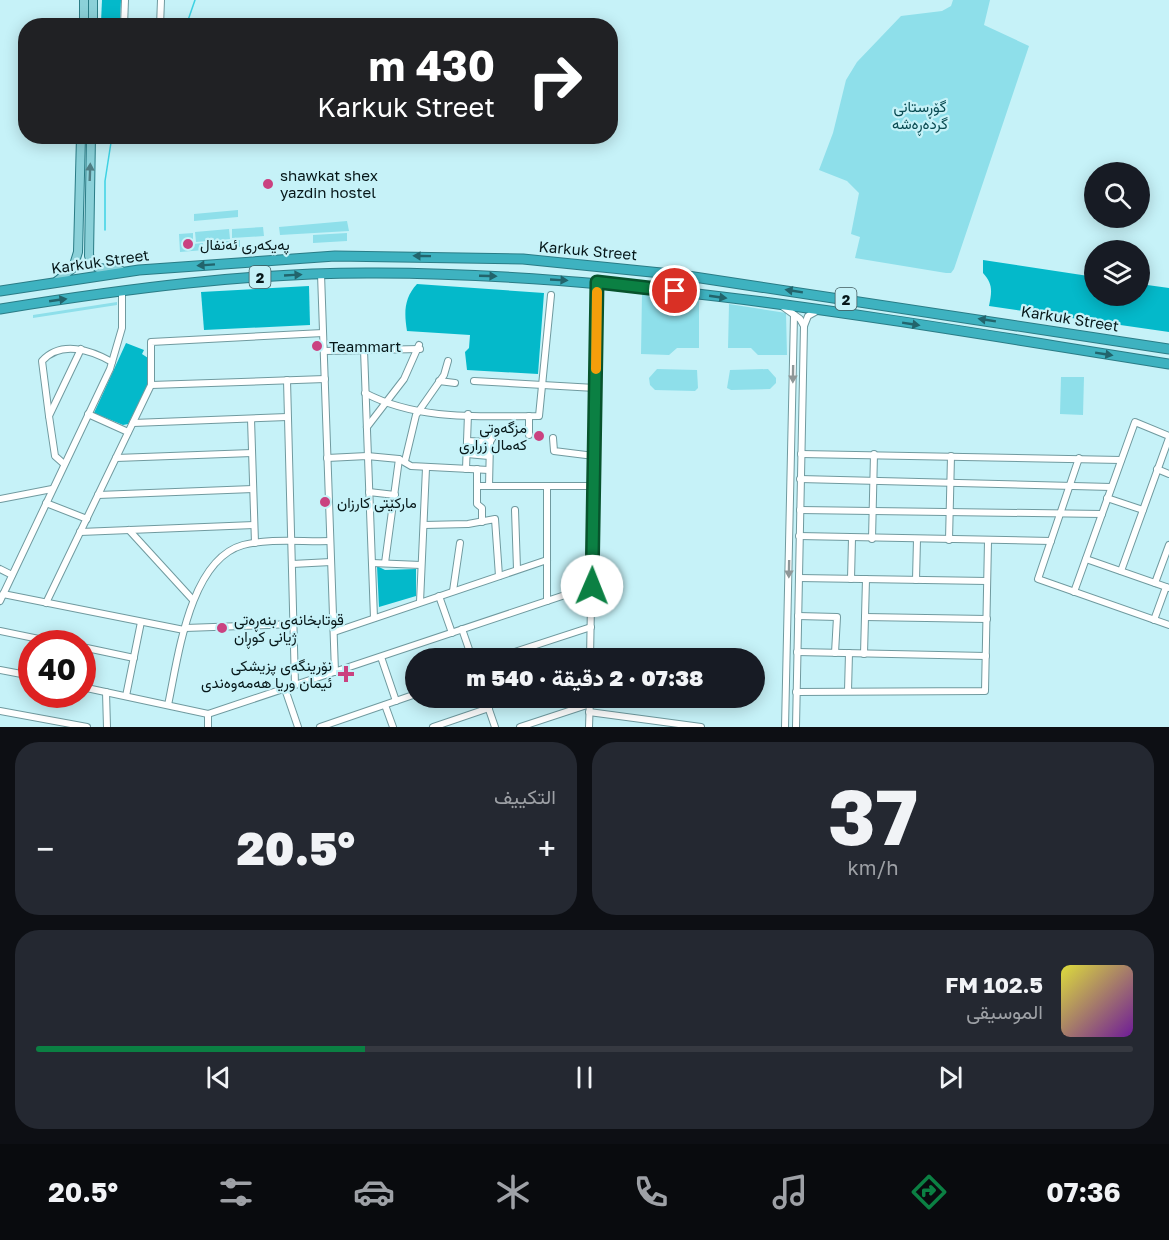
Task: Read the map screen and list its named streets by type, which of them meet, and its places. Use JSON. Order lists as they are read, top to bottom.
{
  "streets": {
    "highway": ["Karkuk Street", "2"]
  },
  "parks": ["گۆڕستانی گردەڕەشە"],
  "places": {
    "other": [
      "shawkat shex yazdin hostel",
      "پەیکەری ئەنفال",
      "Teammart",
      "مزگەوتی کەمال زراری",
      "مارکێتی کارزان",
      "قوتابخانەی بنەڕەتی ژیانی کوڕان"
    ],
    "health": ["نۆرینگەی پزیشکی ئیمان وریا هەمەوەندی"]
  },
  "page": {
    "turn": ["430 m", "Karkuk Street"],
    "limit": "40",
    "trip": "07:38 · 2 دقيقة · 540 m",
    "tile": [
      ["37", "km/h"],
      "التكييف"
    ],
    "heat": ["−", "20.5°", "+"],
    "song": ["102.5 FM", "الموسيقى"],
    "tabs": ["07:36", "20.5°"]
  }
}
